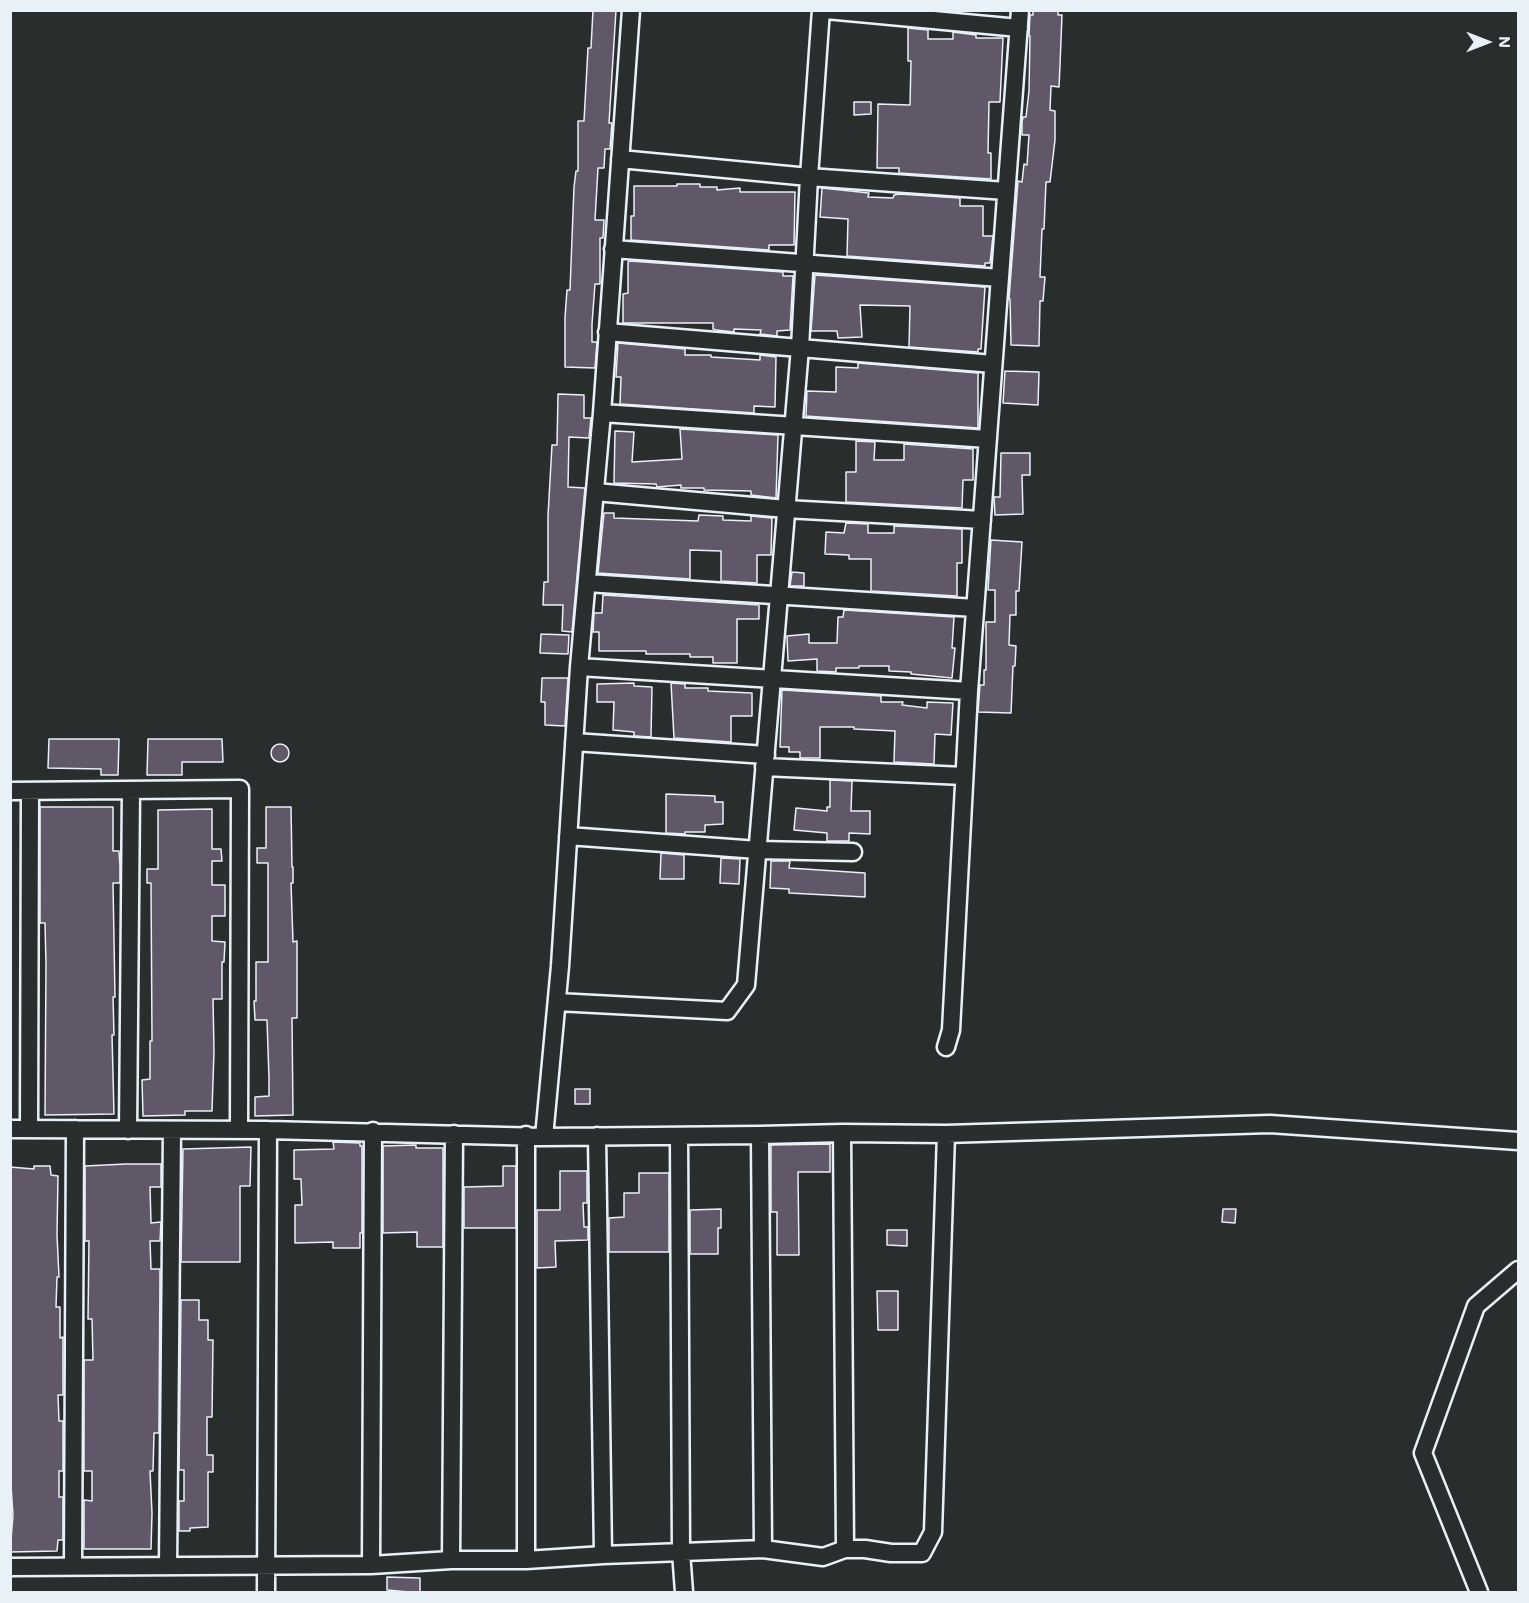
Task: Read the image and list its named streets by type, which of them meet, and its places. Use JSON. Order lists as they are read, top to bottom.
{
  "north": "right"
}
